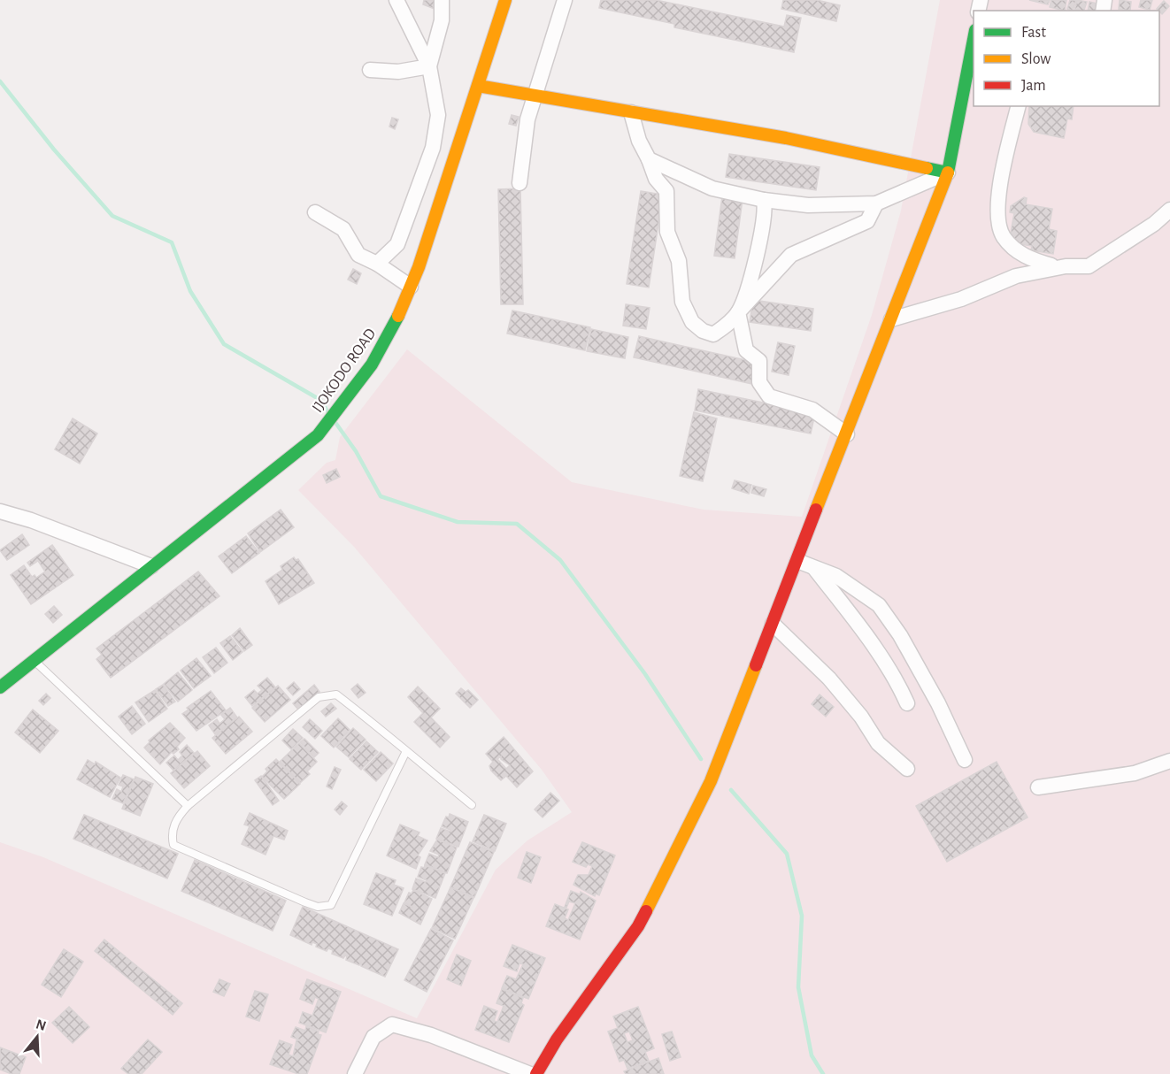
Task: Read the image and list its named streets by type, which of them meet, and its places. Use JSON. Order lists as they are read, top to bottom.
{
  "streets": {
    "street": ["IJOKODO ROAD"]
  },
  "legend": ["Fast", "Slow", "Jam"],
  "north": "top"
}
